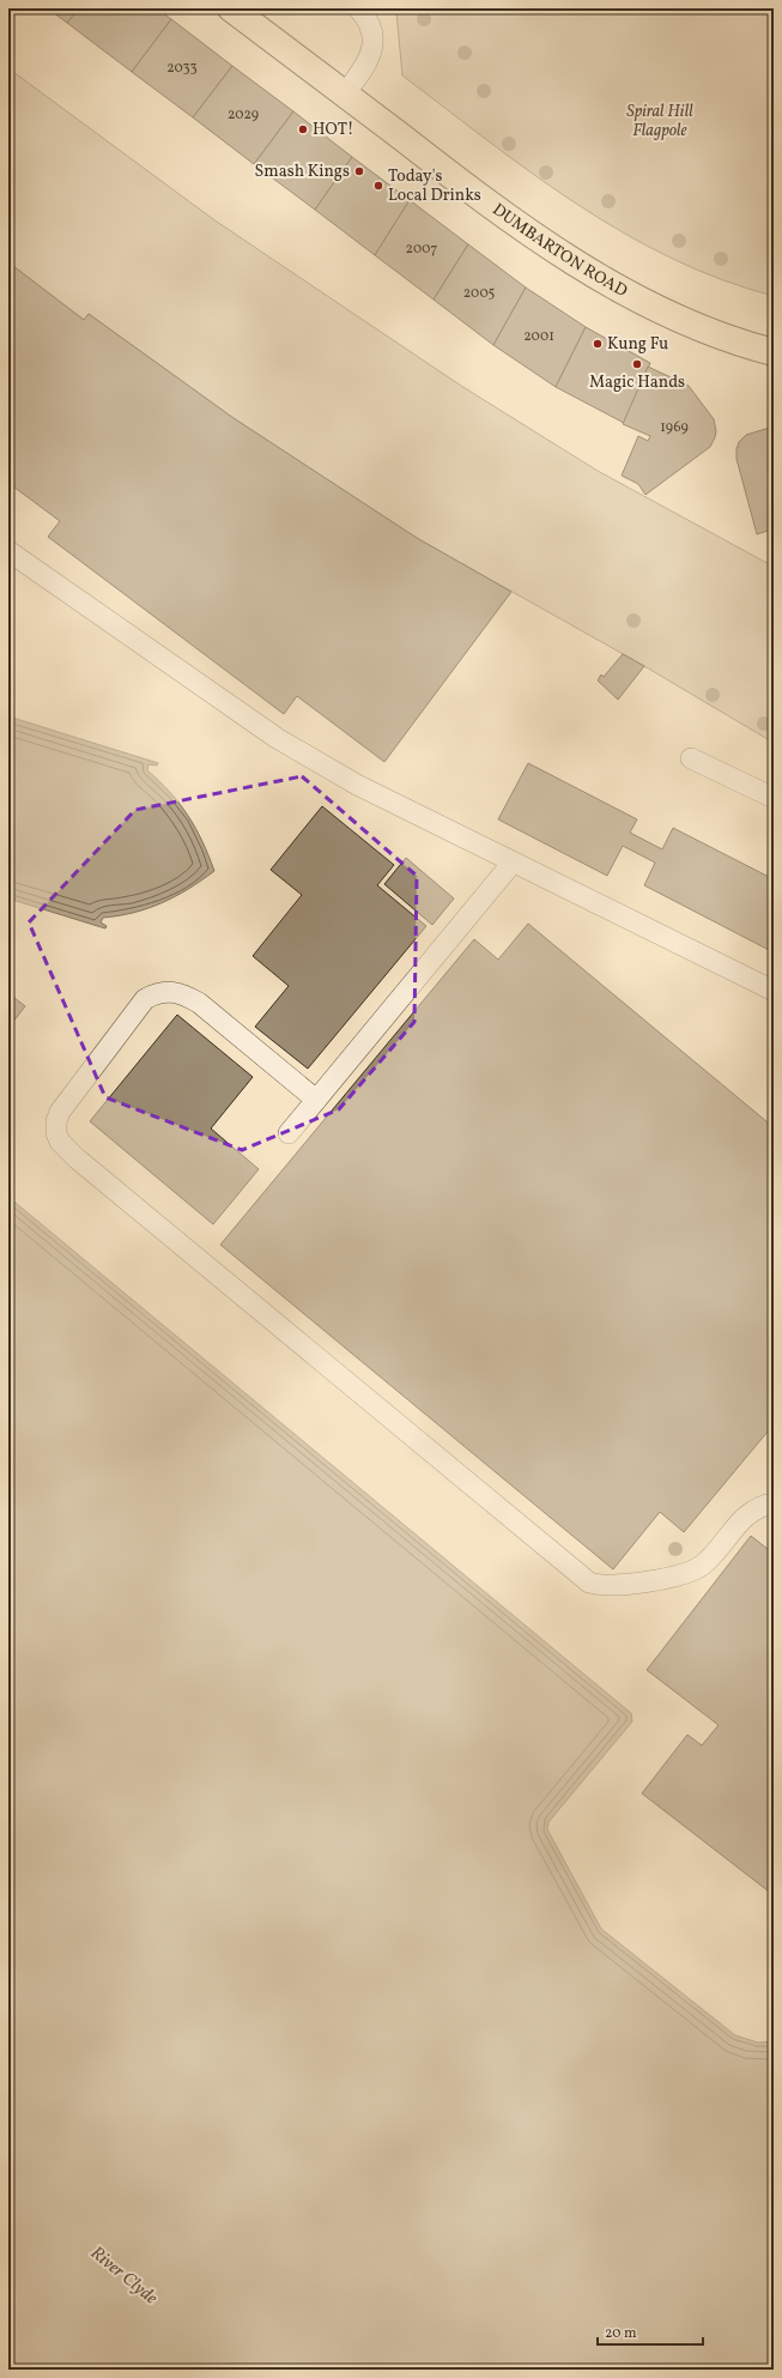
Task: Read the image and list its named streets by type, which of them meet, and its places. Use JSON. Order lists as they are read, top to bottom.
{
  "streets": {
    "main road": ["DUMBARTON ROAD"]
  },
  "water": ["River Clyde"],
  "parks": ["Spiral Hill Flagpole"],
  "places": [
    "HOT!",
    "Smash Kings",
    "Today's Local Drinks",
    "Kung Fu",
    "Magic Hands"
  ],
  "house_numbers": [
    "2033",
    "2029",
    "2007",
    "2005",
    "2001",
    "1969"
  ],
  "scale_bar": "20 m"
}
